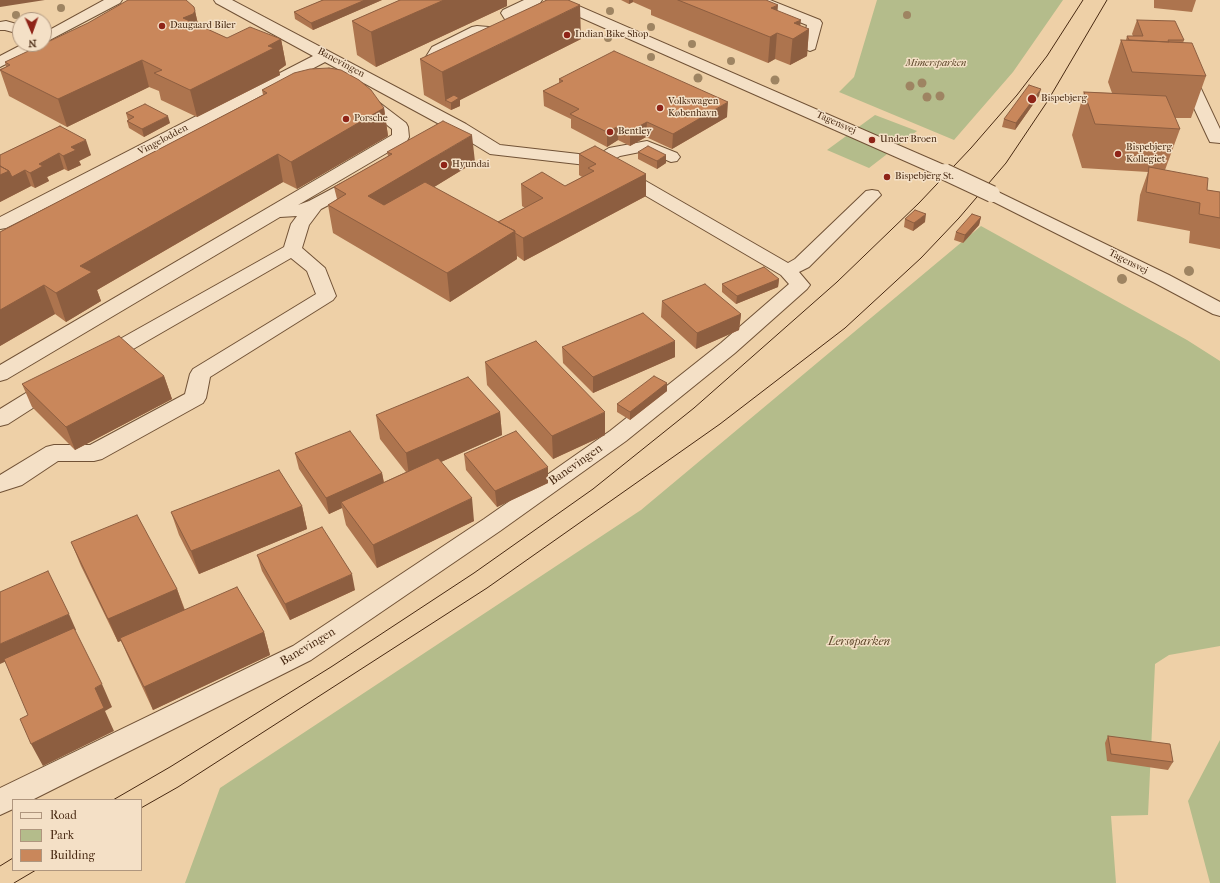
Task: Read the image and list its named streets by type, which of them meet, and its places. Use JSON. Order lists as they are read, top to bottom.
{
  "streets": {
    "street": ["Banevingen", "Tagensvej", "Vingelodden"]
  },
  "crossings": [
    ["Banevingen", "Vingelodden"]
  ],
  "parks": ["Mimersparken", "Lersøparken"],
  "places": [
    "Daugaard Biler",
    "Indian Bike Shop",
    "Bispebjerg",
    "Volkswagen København",
    "Porsche",
    "Bentley",
    "Under Broen",
    "Bispebjerg Kollegiet",
    "Hyundai",
    "Bispebjerg St."
  ],
  "legend": ["Road", "Park", "Building"],
  "north": "bottom"
}
